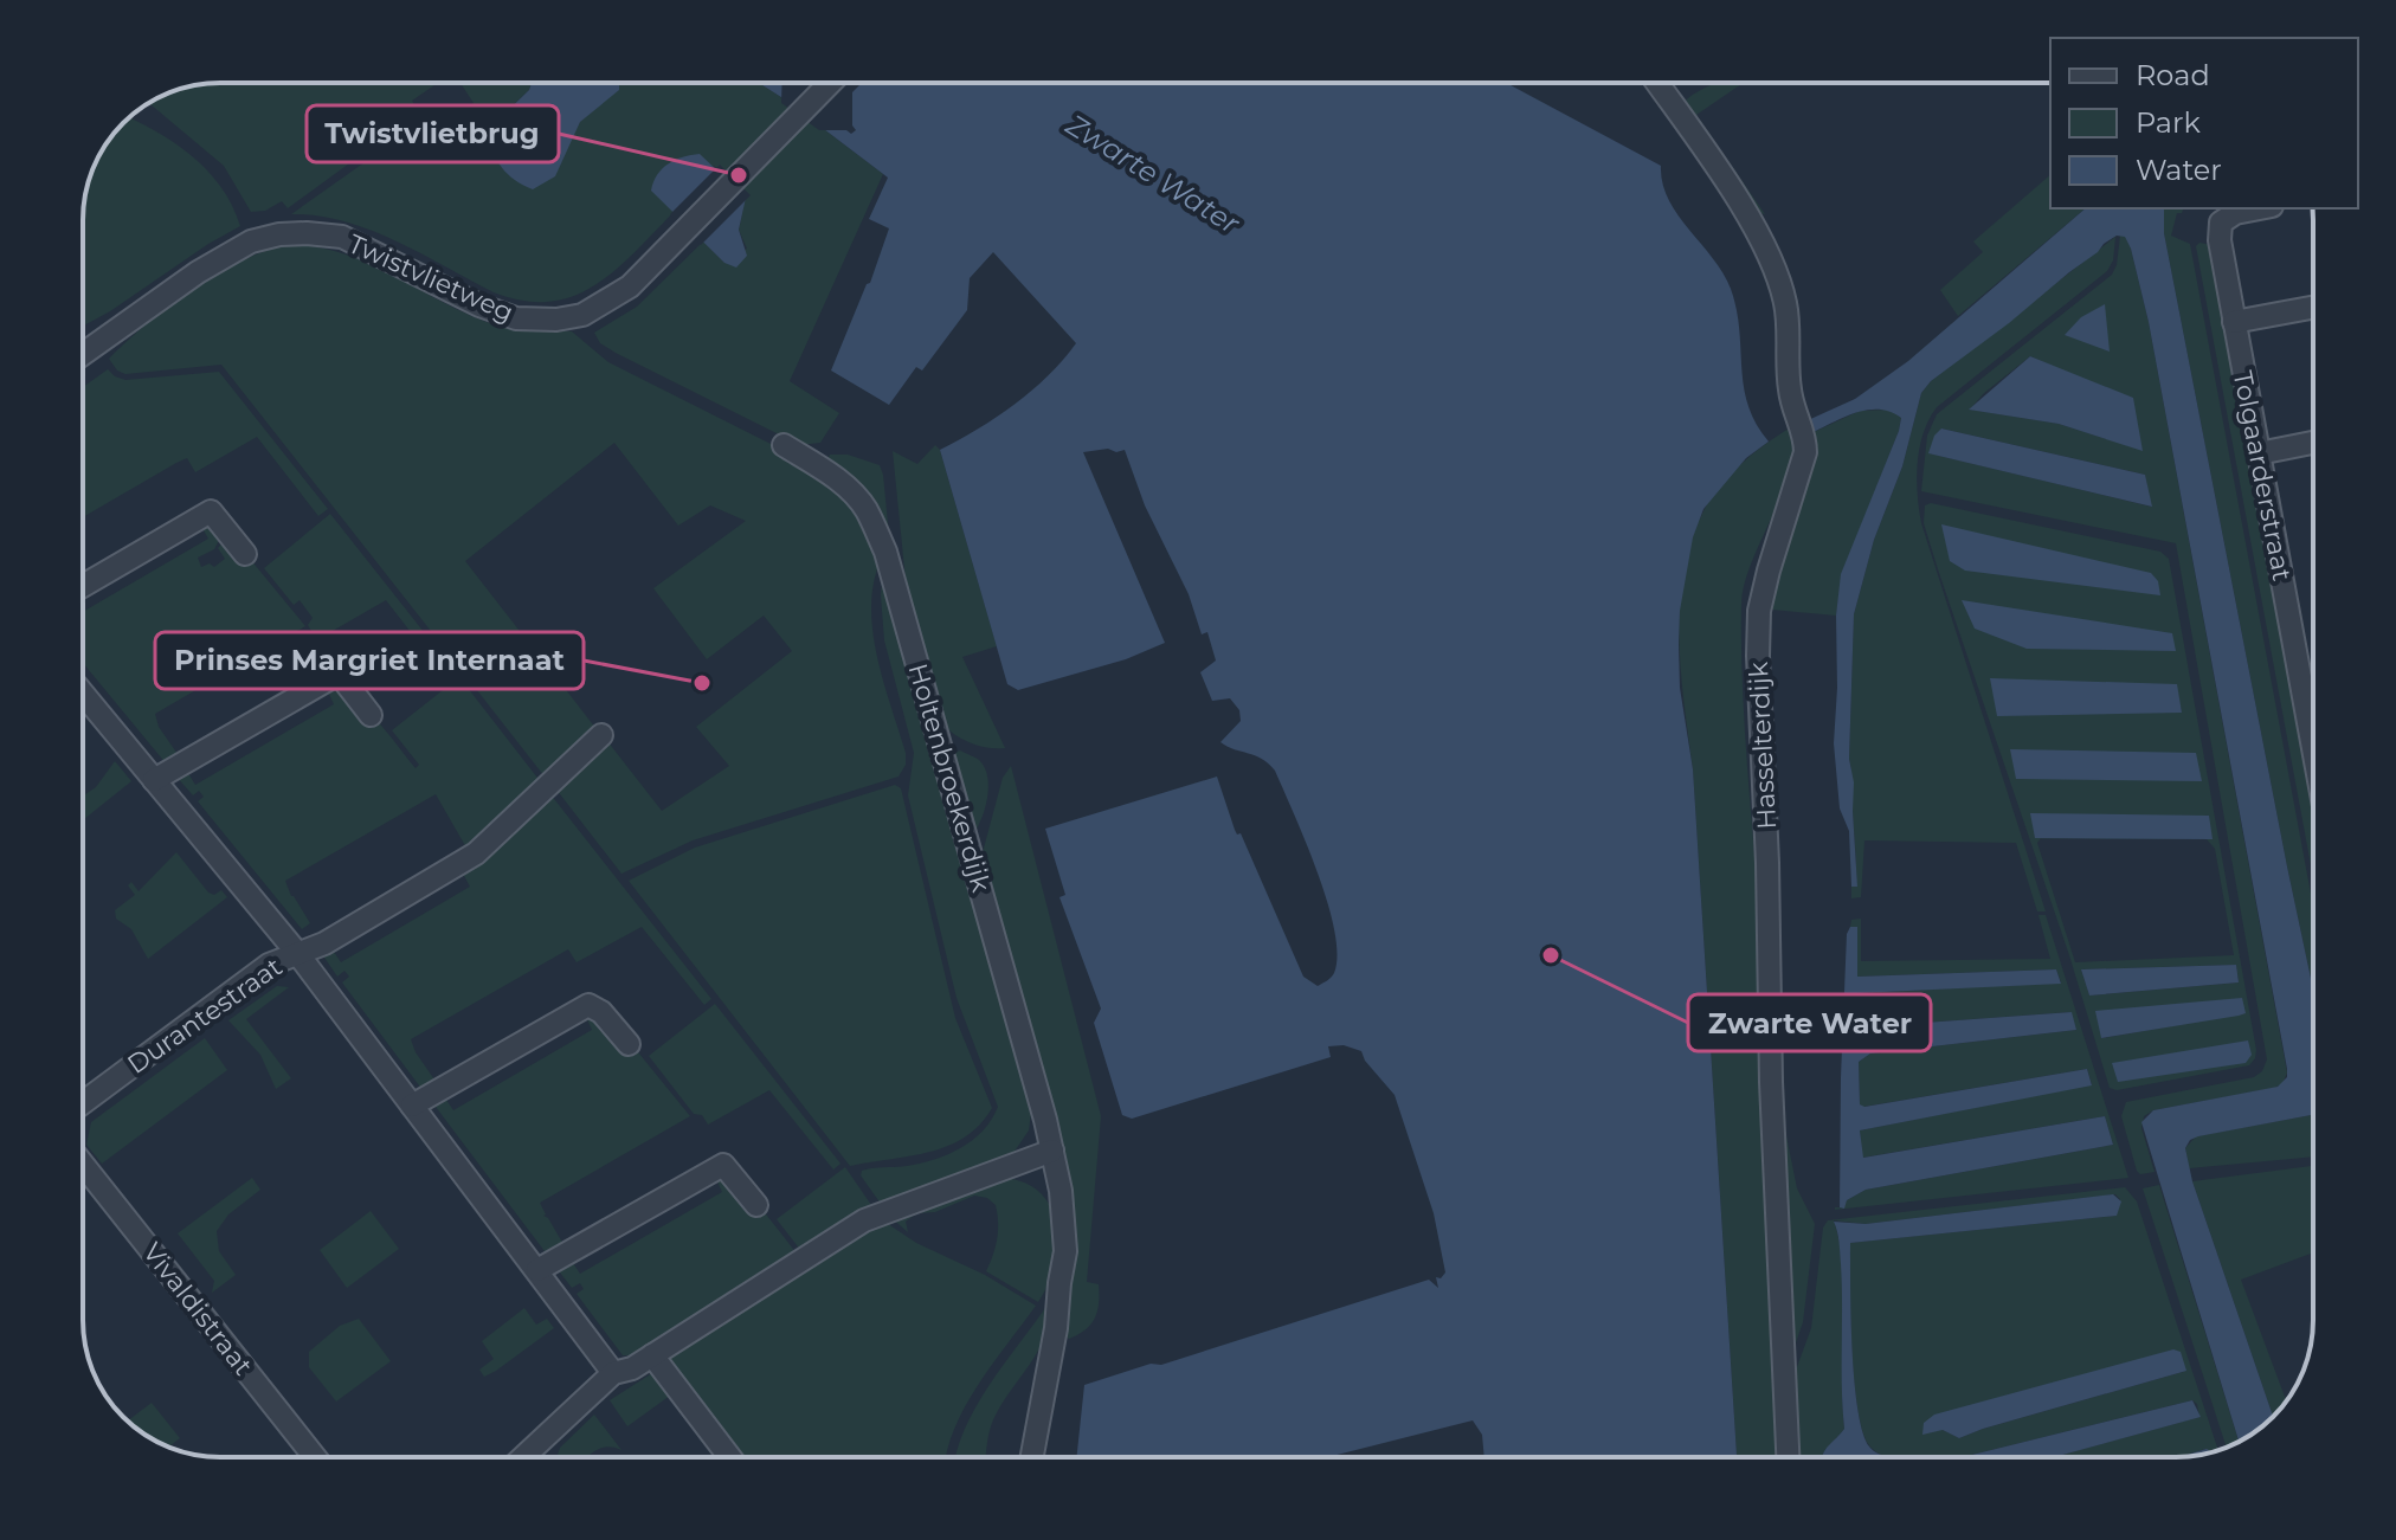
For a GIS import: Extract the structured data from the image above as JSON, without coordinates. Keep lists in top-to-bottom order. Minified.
{"streets":{"street":["Twistvlietweg","Tolgaarderstraat","Hasselterdijk","Holtenbroekerdijk","Durantestraat","Vivaldistraat"]},"water":["Zwarte Water"],"places":["Twistvlietbrug","Prinses Margriet Internaat","Zwarte Water"],"legend":["Road","Park","Water"]}
